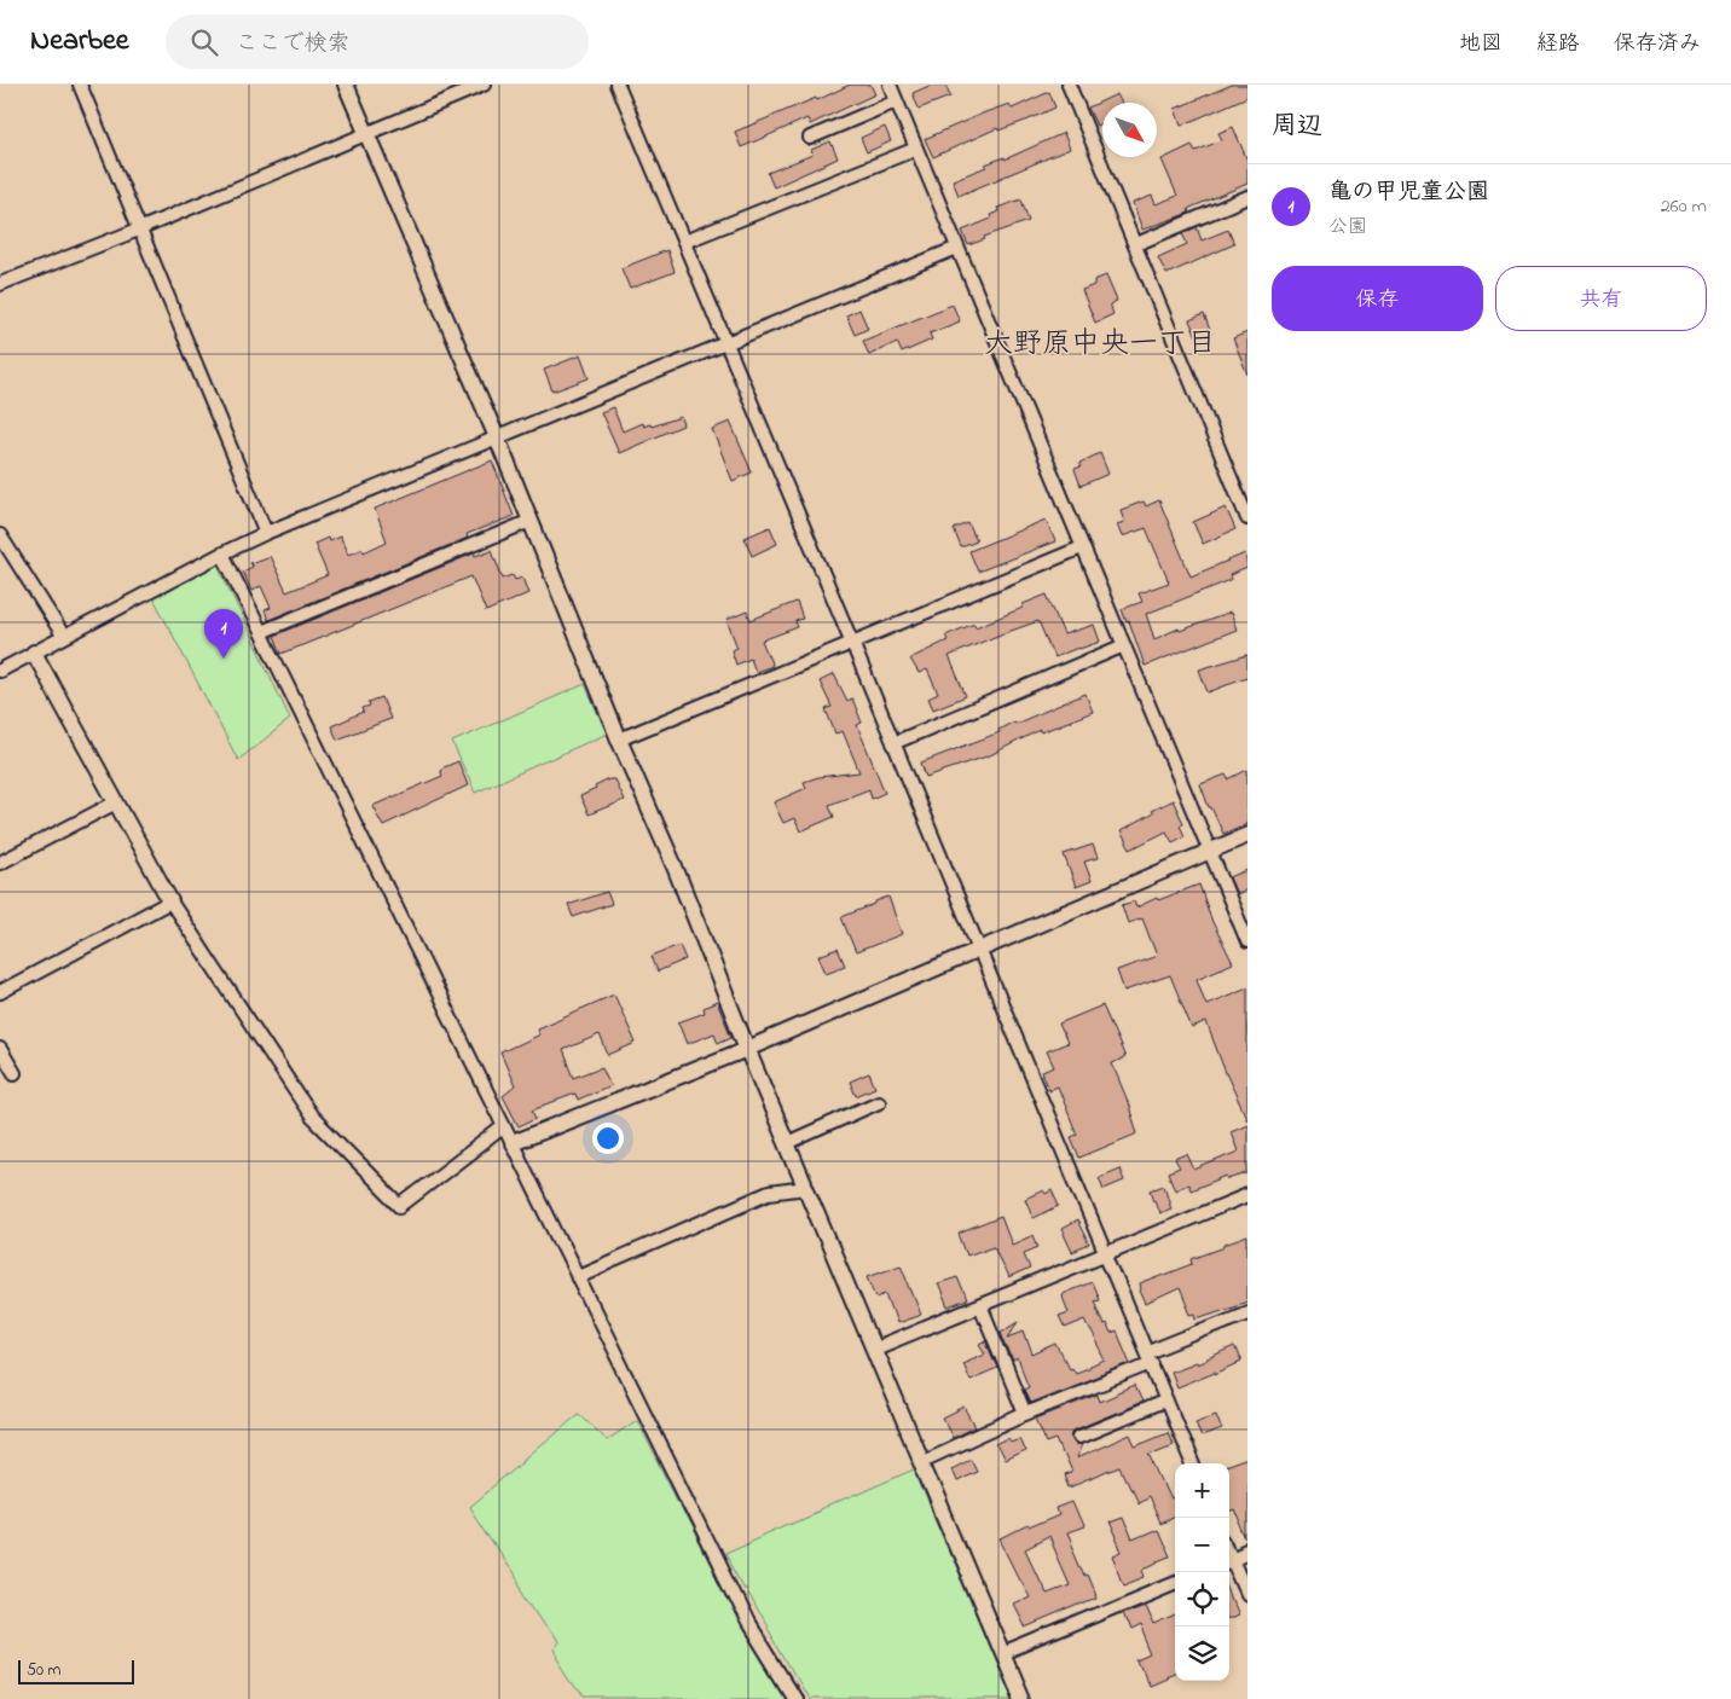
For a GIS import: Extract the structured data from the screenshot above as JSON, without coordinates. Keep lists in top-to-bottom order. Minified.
{"districts":["大野原中央一丁目"],"scale_bar":"50 m","north":"bottom right","page":{"header":"Nearbee","search":"ここで検索","nav":["地図","経路","保存済み"],"heading":"周辺","list":[{"mark":"1","name":"亀の甲児童公園","note":"公園","value":"260 m"}],"buttons":["保存","共有"],"pins":"1","map_buttons":["+","−"],"scale":"50 m"}}
